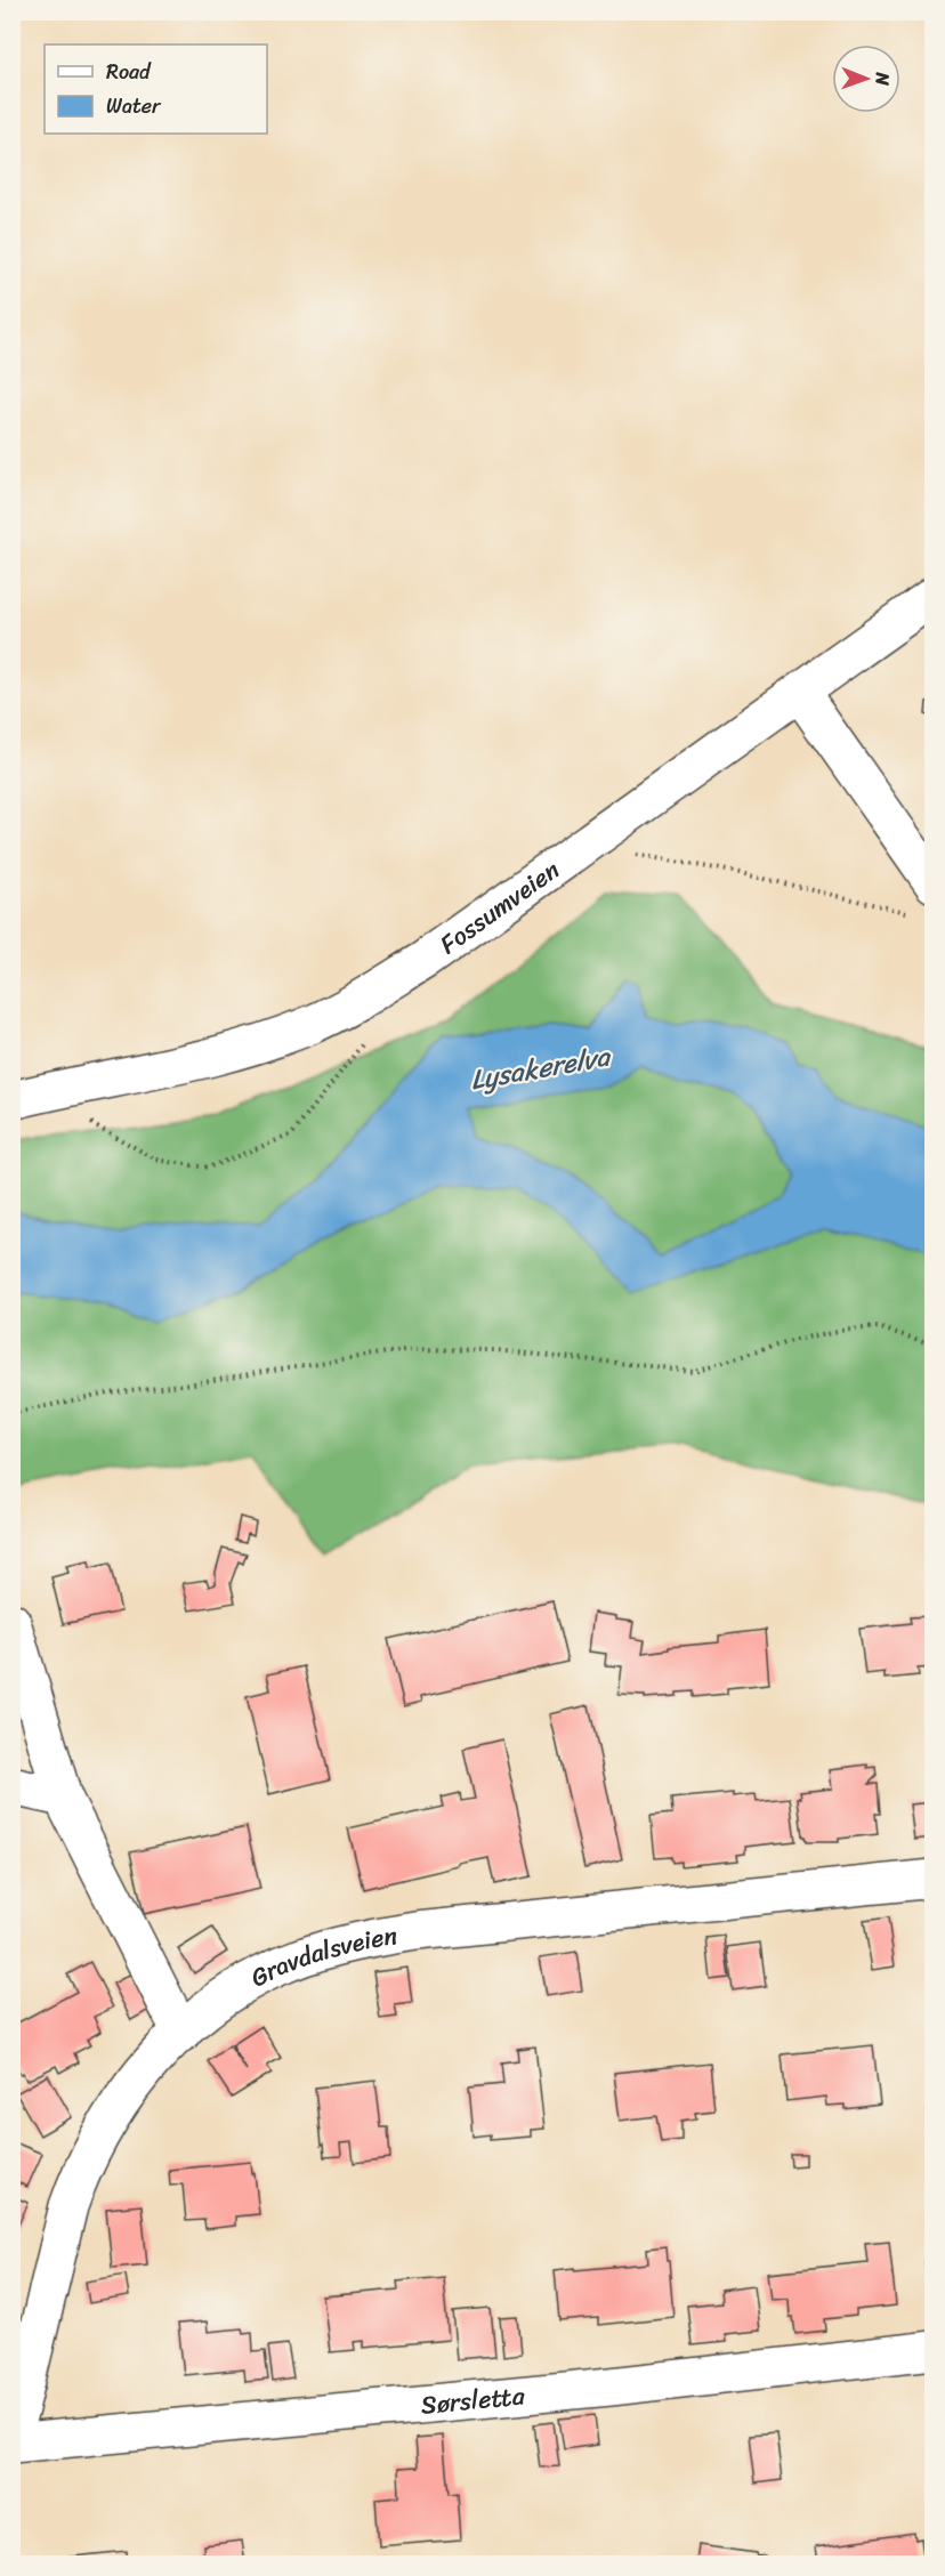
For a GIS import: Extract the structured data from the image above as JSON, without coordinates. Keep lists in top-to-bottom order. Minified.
{"streets":{"street":["Fossumveien","Gravdalsveien","Sørsletta"]},"crossings":[["Gravdalsveien","Sørsletta"]],"water":["Lysakerelva"],"legend":["Road","Water"],"north":"right"}
